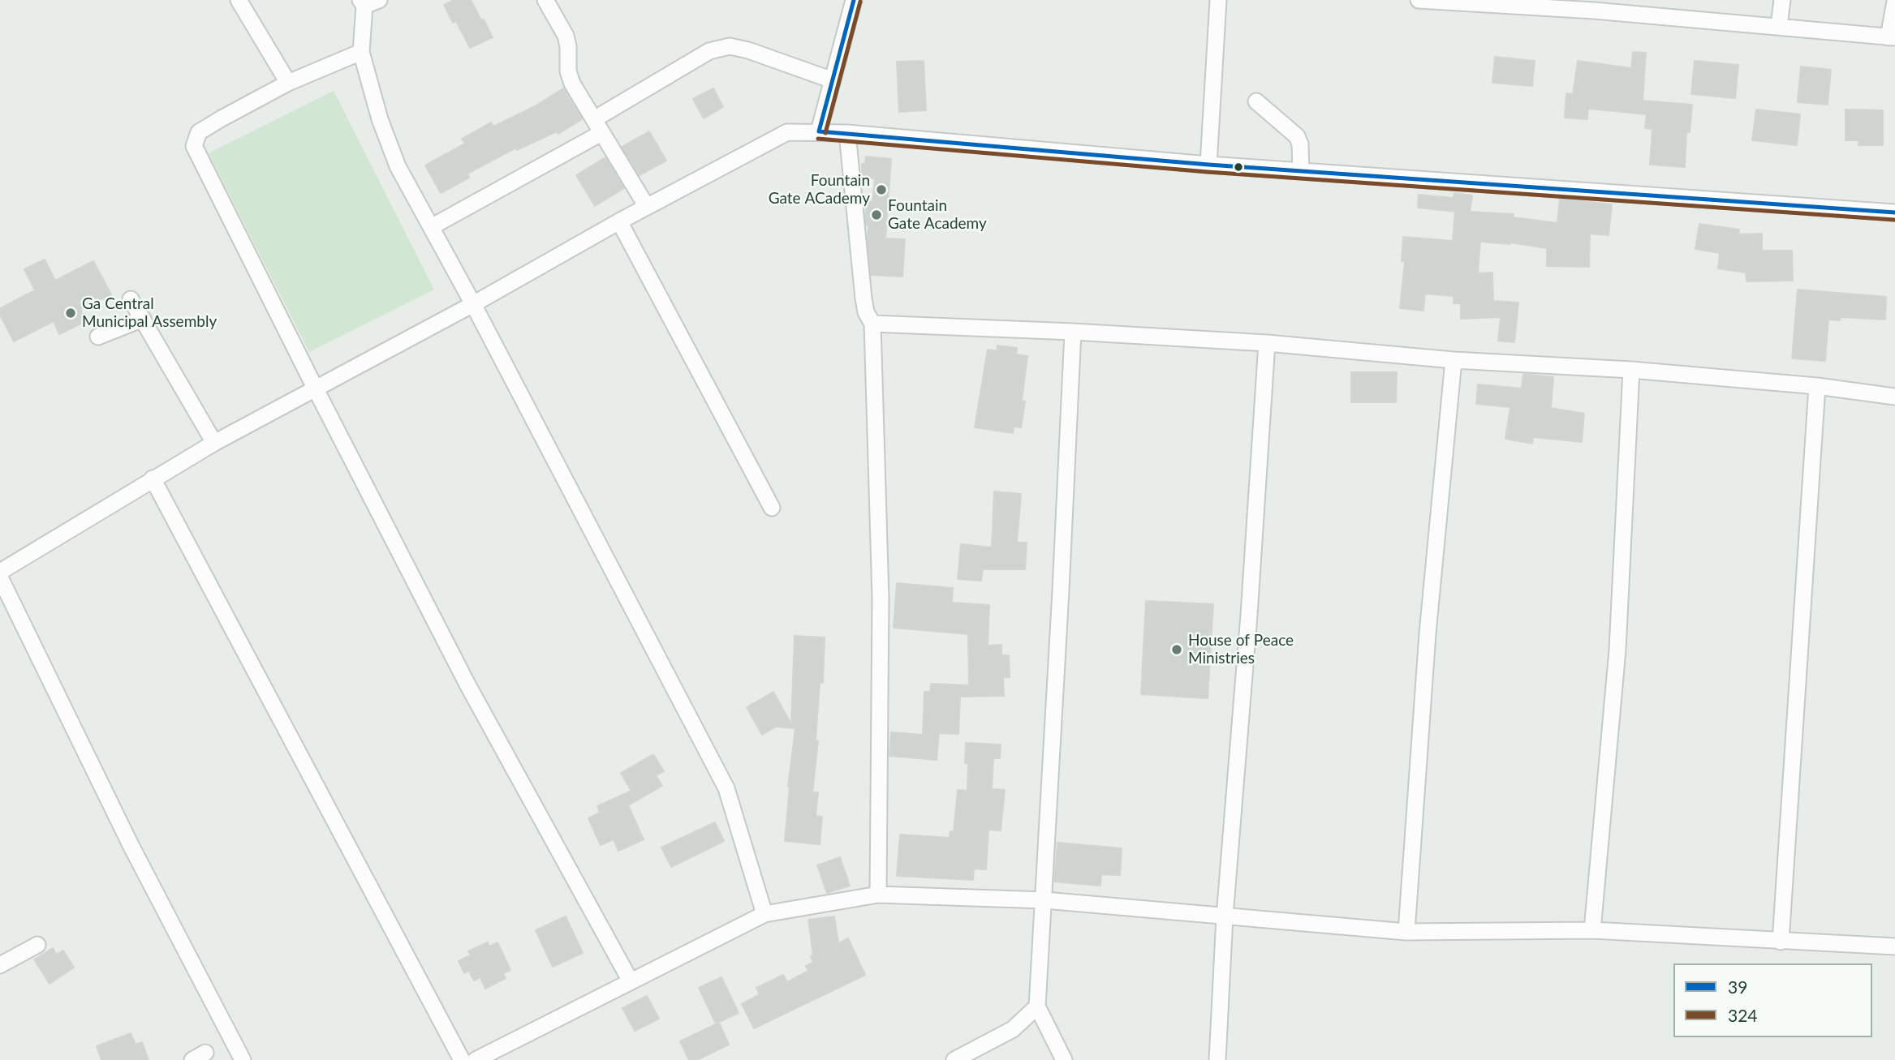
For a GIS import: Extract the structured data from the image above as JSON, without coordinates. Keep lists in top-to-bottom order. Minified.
{"places":["Fountain Gate ACademy","Fountain Gate Academy","Ga Central Municipal Assembly","House of Peace Ministries"],"lines":["transit line 39","transit line 324"],"legend":["39","324"]}
